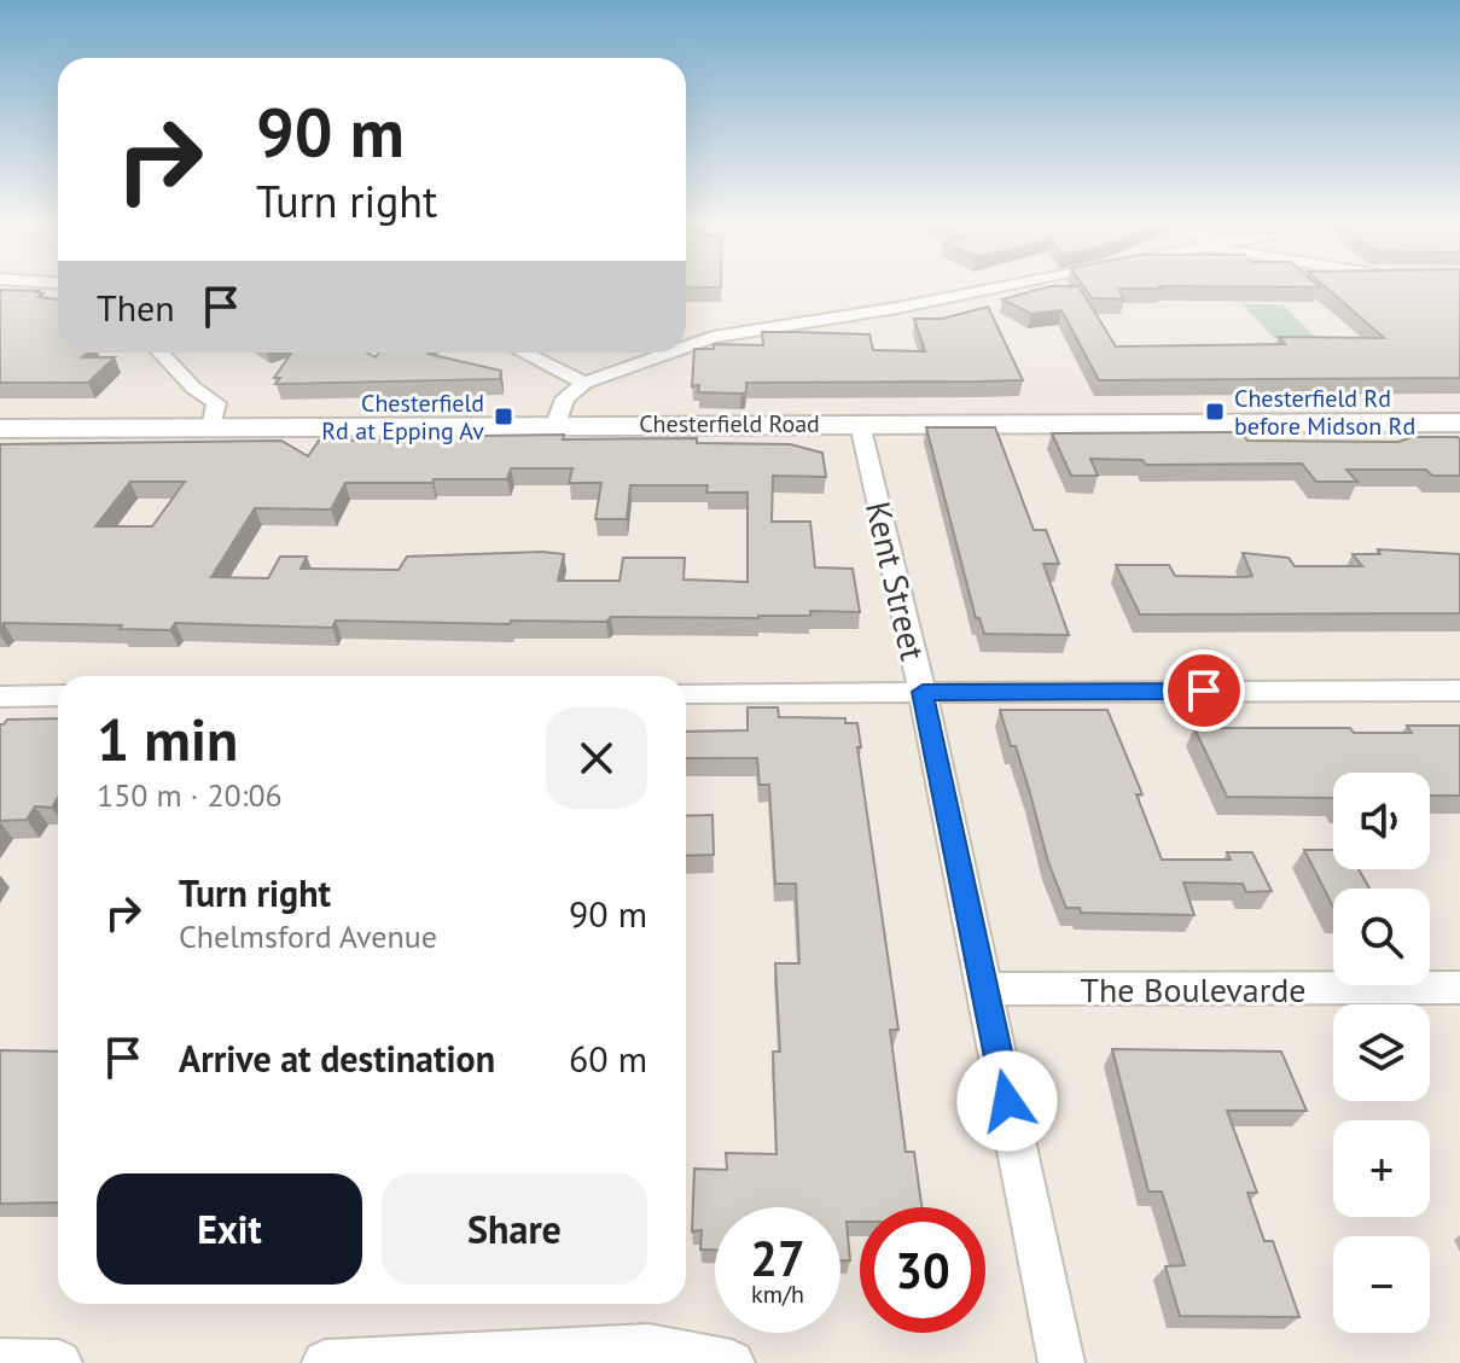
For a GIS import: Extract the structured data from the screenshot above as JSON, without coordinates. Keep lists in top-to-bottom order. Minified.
{"streets":{"street":["Chesterfield Road","Kent Street","The Boulevarde"]},"crossings":[["Chesterfield Road","Kent Street"],["Kent Street","The Boulevarde"]],"places":{"transit":["Chesterfield Rd before Midson Rd","Chesterfield Rd at Epping Av"]},"page":{"turn":["90 m","Turn right"],"then":"Then","heading":["1 min","150 m · 20:06"],"map_buttons":["+","−"],"list":[{"name":"Turn right","note":"Chelmsford Avenue","value":"90 m"},{"name":"Arrive at destination","value":"60 m"}],"buttons":["Exit","Share"],"speed":"27 km/h","limit":"30"}}
